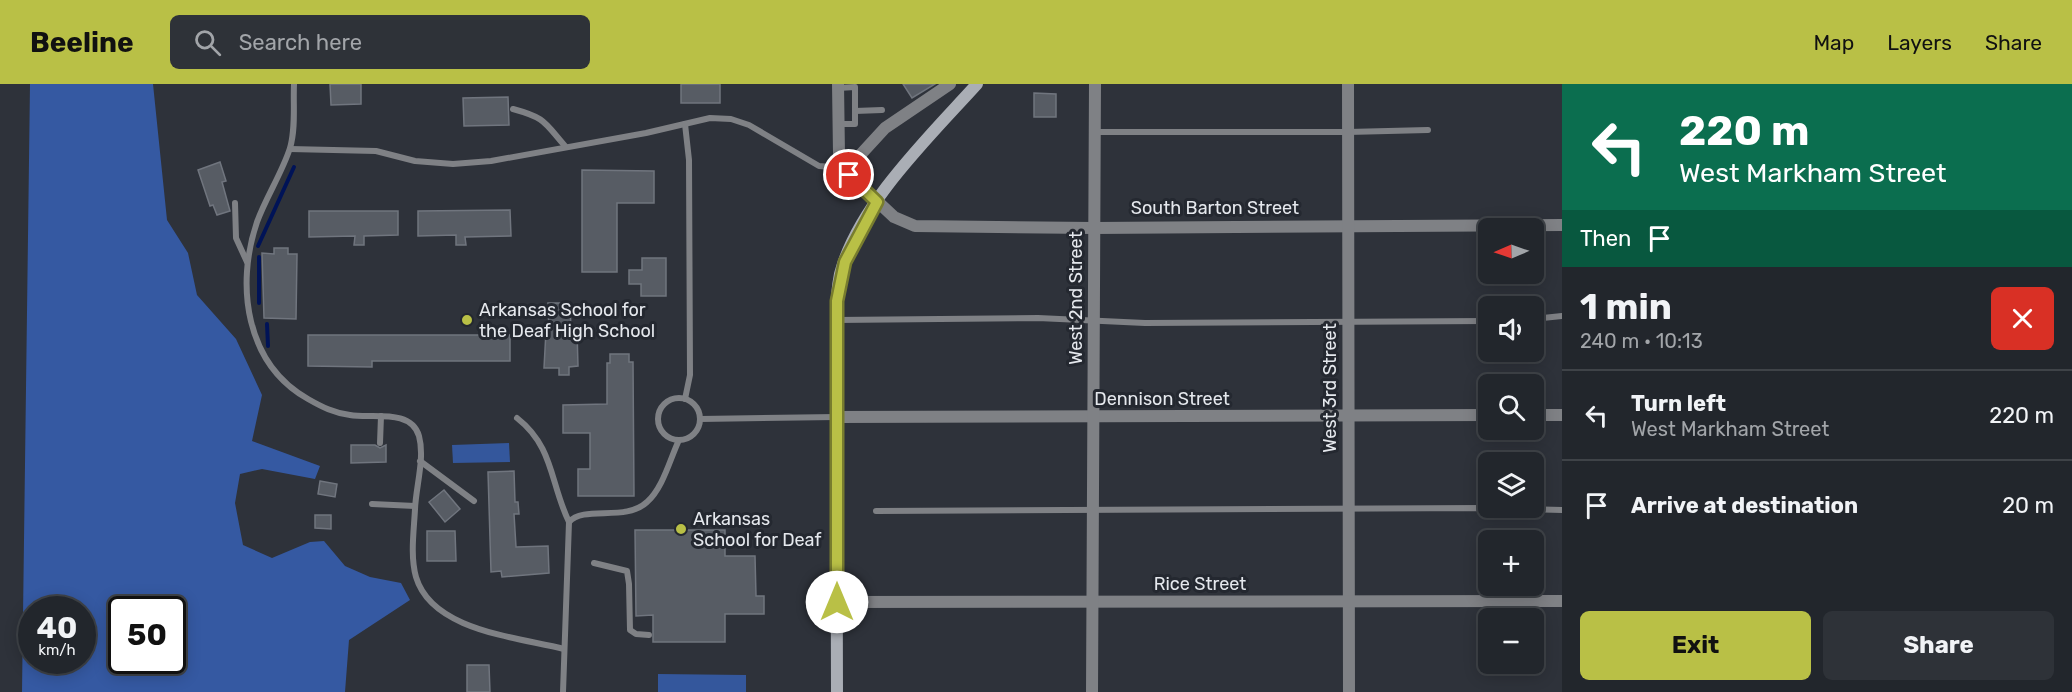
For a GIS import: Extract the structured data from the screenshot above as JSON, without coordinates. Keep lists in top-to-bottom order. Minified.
{"streets":{"street":["South Barton Street","West 2nd Street","West 3rd Street","Dennison Street","Rice Street"]},"crossings":[["South Barton Street","West 2nd Street"],["South Barton Street","West 3rd Street"],["West 2nd Street","Dennison Street"],["West 2nd Street","Rice Street"],["West 3rd Street","Dennison Street"],["West 3rd Street","Rice Street"]],"places":["Arkansas School for the Deaf High School","Arkansas School for Deaf"],"north":"left","page":{"header":"Beeline","search":"Search here","nav":["Map","Layers","Share"],"turn":["220 m","West Markham Street"],"then":"Then","map_buttons":["+","−"],"heading":["1 min","240 m · 10:13"],"list":[{"name":"Turn left","note":"West Markham Street","value":"220 m"},{"name":"Arrive at destination","value":"20 m"}],"speed":"40 km/h","limit":"50","buttons":["Exit","Share"]}}
